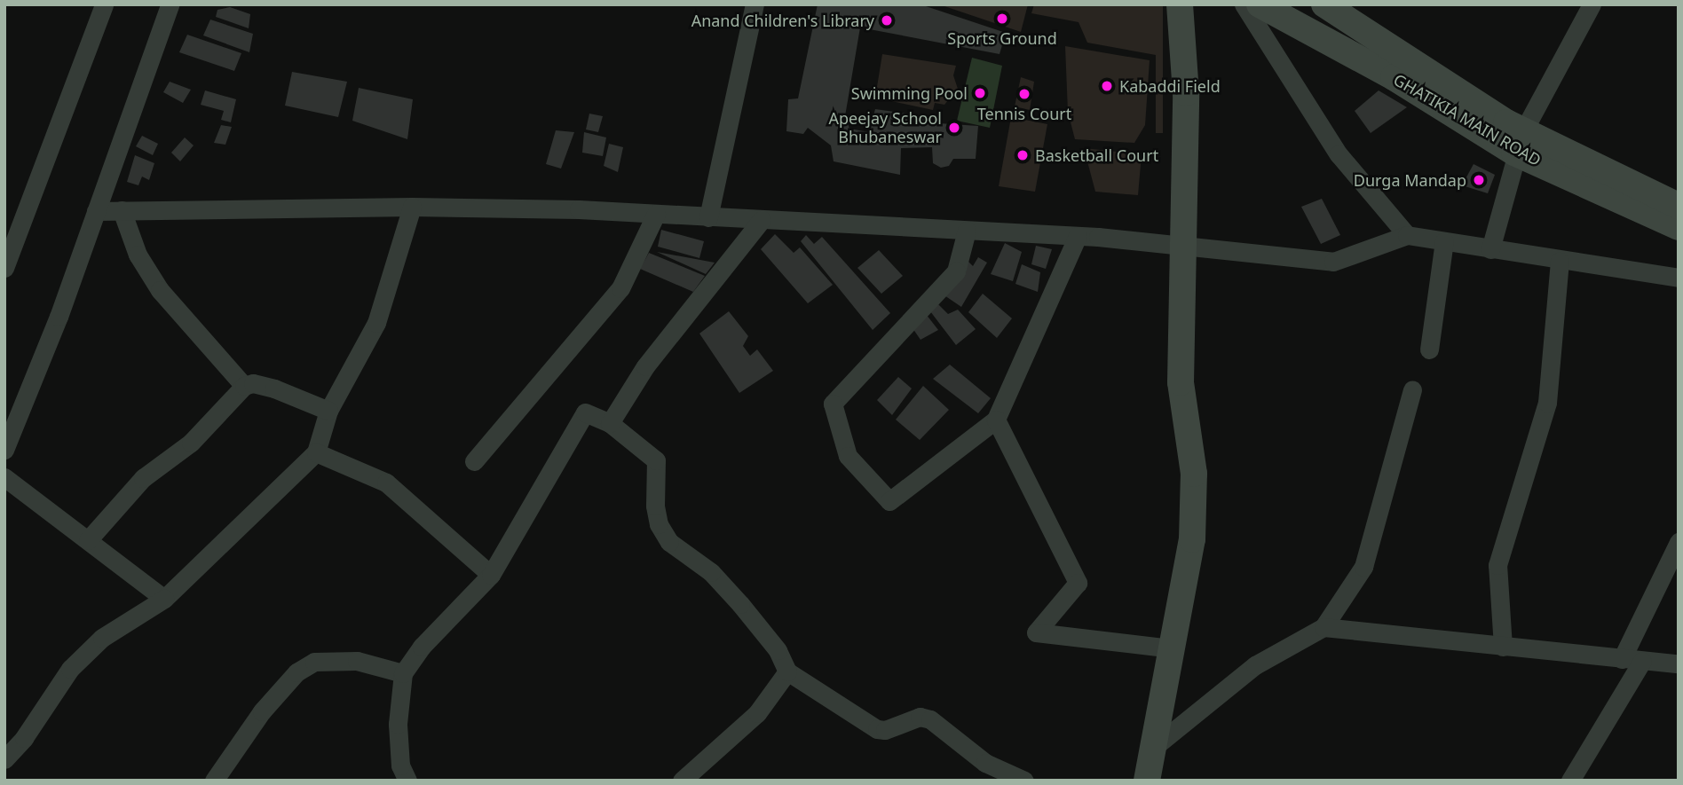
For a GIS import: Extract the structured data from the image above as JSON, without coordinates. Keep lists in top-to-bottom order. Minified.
{"streets":{"street":["GHATIKIA MAIN ROAD"]},"places":["Sports Ground","Anand Children's Library","Kabaddi Field","Swimming Pool","Tennis Court","Apeejay School Bhubaneswar","Basketball Court","Durga Mandap"]}
